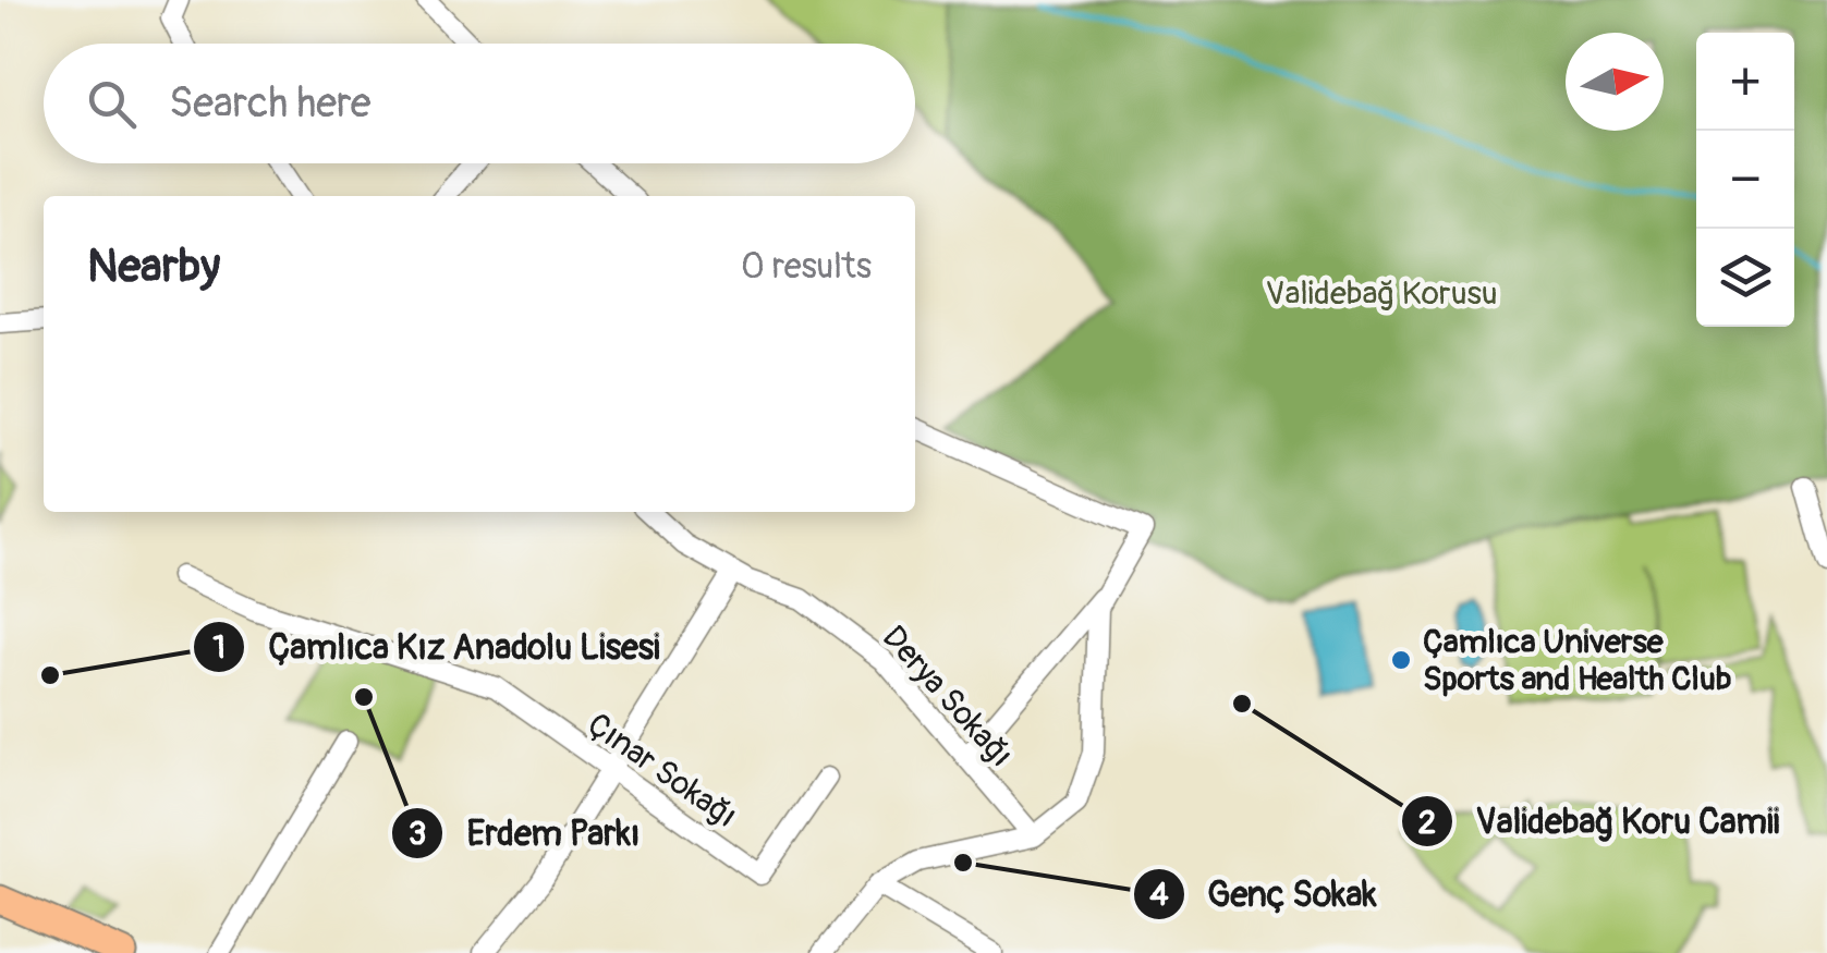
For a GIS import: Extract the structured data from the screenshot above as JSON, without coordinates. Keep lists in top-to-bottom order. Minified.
{"streets":{"street":["Derya Sokağı","Çınar Sokağı"]},"parks":["Validebağ Korusu"],"places":["Çamlıca Universe Sports and Health Club","Çamlıca Kız Anadolu Lisesi","Erdem Parkı","Validebağ Koru Camii","Genç Sokak"],"north":"right","page":{"map_buttons":["+","−"],"search":"Search here","heading":["Nearby","0 results"]}}
